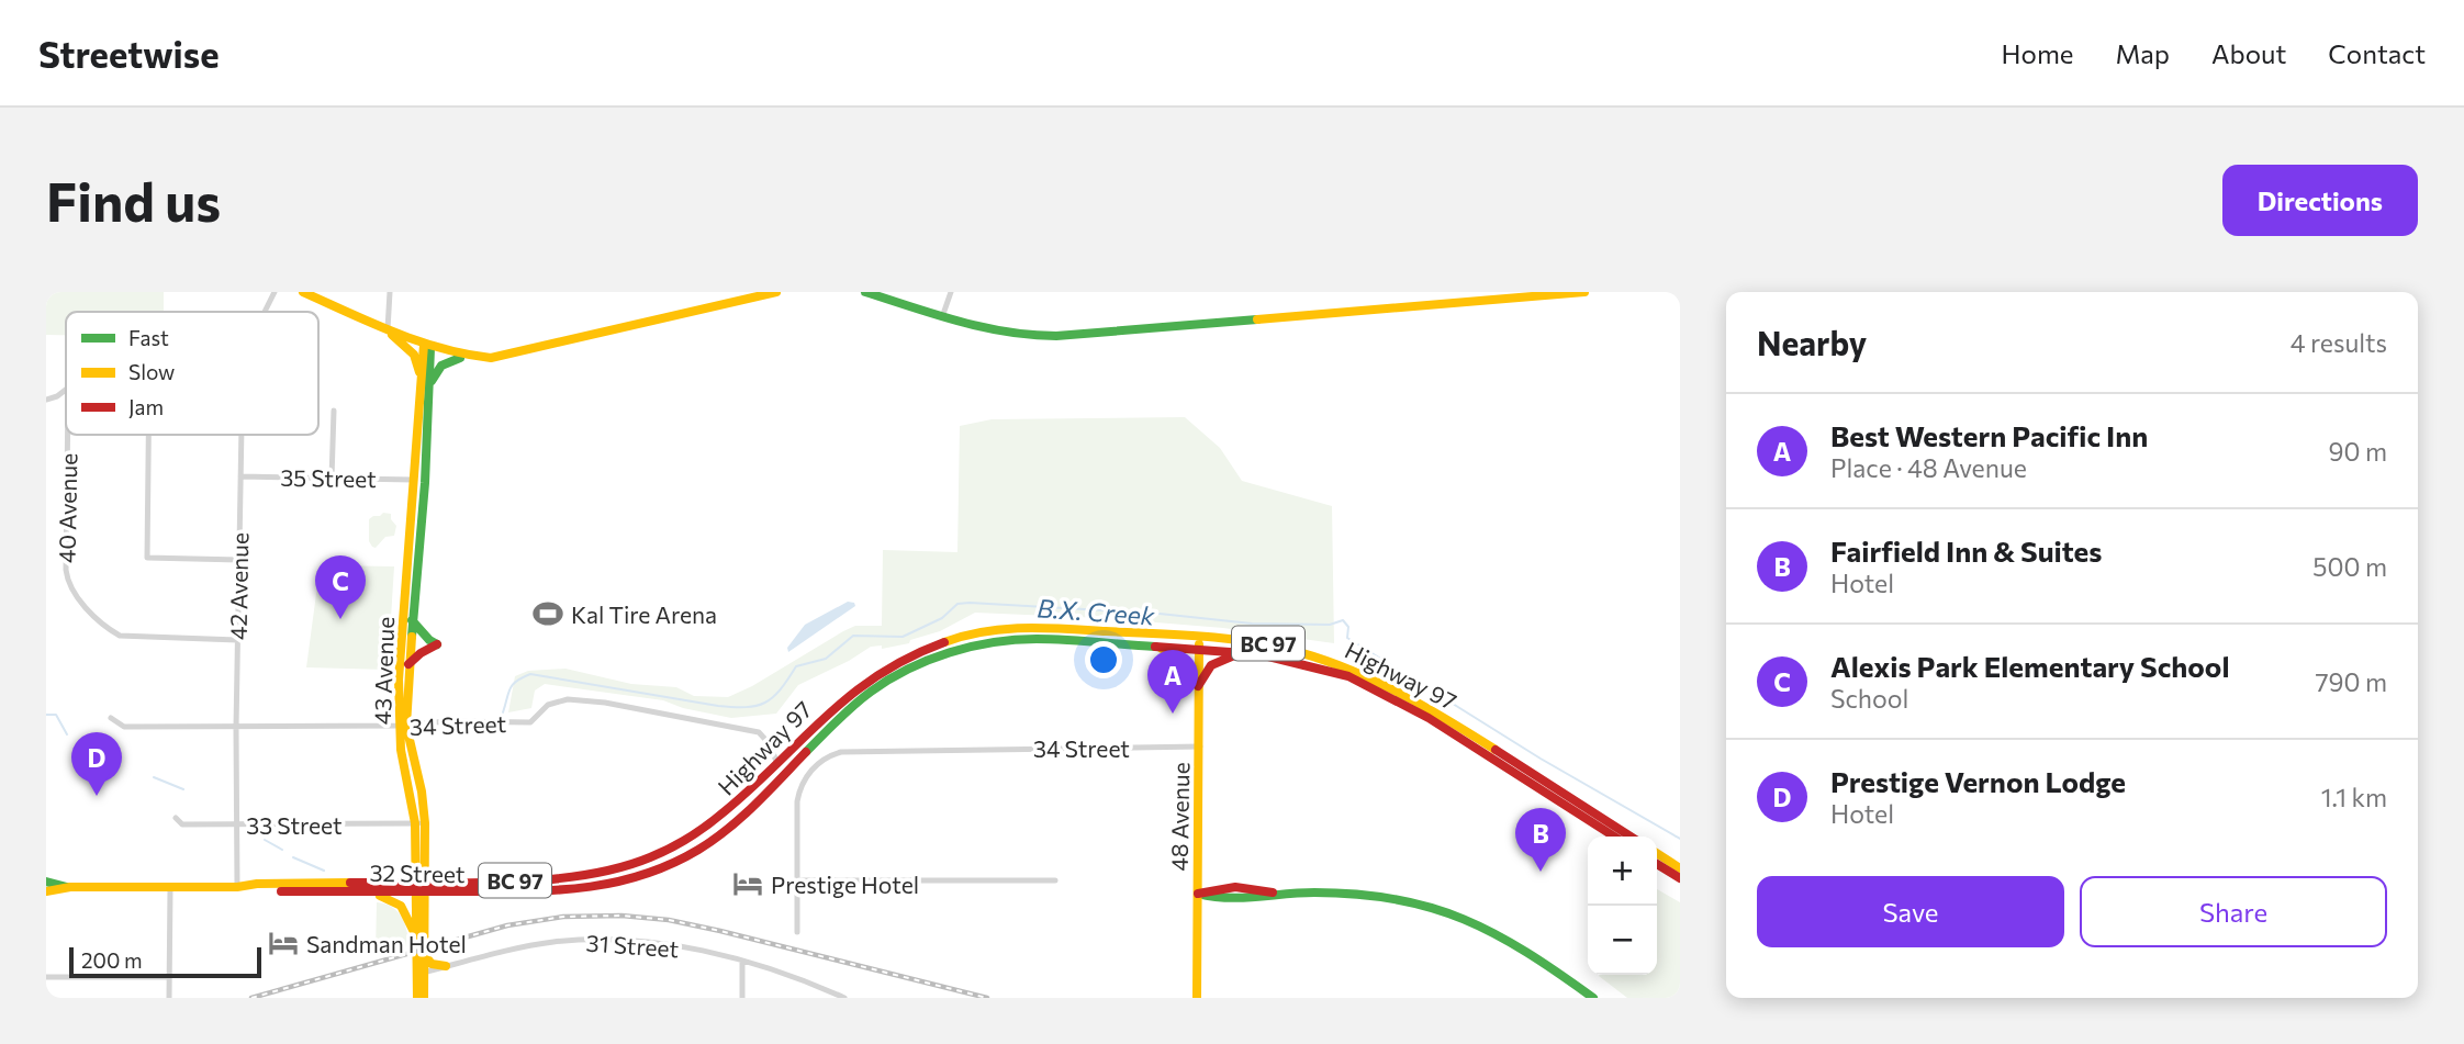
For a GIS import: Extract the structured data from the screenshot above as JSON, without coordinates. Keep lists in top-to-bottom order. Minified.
{"streets":{"main road":["BC 97","43 Avenue","Highway 97","48 Avenue","32 Street"],"street":["35 Street","40 Avenue","42 Avenue","34 Street","33 Street","31 Street"]},"crossings":[["35 Street","42 Avenue"],["35 Street","43 Avenue"],["40 Avenue","42 Avenue"],["42 Avenue","34 Street"],["42 Avenue","33 Street"],["42 Avenue","32 Street"],["BC 97","Highway 97"],["43 Avenue","34 Street"],["43 Avenue","33 Street"],["43 Avenue","32 Street"],["43 Avenue","31 Street"],["Highway 97","34 Street"],["Highway 97","48 Avenue"],["Highway 97","32 Street"],["34 Street","48 Avenue"]],"water":["B.X. Creek"],"places":{"sports":["Kal Tire Arena"],"hotel":["Prestige Hotel","Sandman Hotel"]},"legend":["Fast","Slow","Jam"],"scale_bar":"200 m","page":{"header":"Streetwise","nav":["Home","Map","About","Contact"],"buttons":["Directions",["Save","Share"]],"title":"Find us","heading":["Nearby","4 results"],"list":[{"mark":"A","name":"Best Western Pacific Inn","note":"Place · 48 Avenue","value":"90 m"},{"mark":"B","name":"Fairfield Inn & Suites","note":"Hotel","value":"500 m"},{"mark":"C","name":"Alexis Park Elementary School","note":"School","value":"790 m"},{"mark":"D","name":"Prestige Vernon Lodge","note":"Hotel","value":"1.1 km"}],"pins":["C","A","D","B"],"map_buttons":["+","−"],"scale":"200 m"}}
